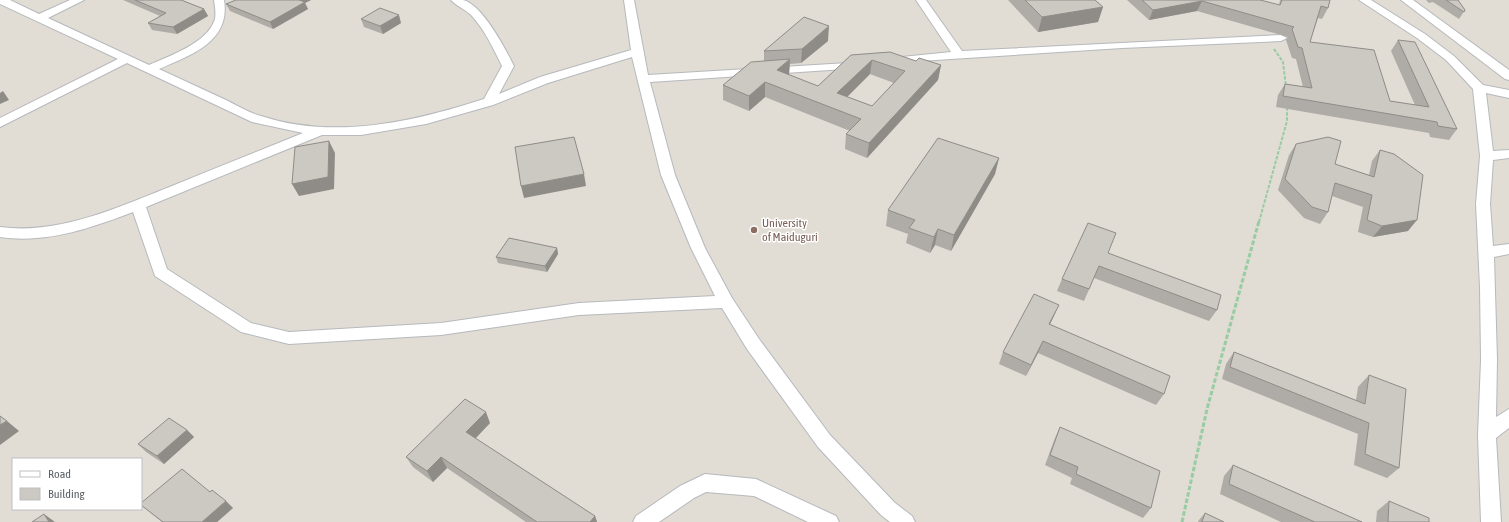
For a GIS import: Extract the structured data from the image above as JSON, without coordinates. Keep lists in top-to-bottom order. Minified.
{"places":["University of Maiduguri"],"legend":["Road","Building"]}
